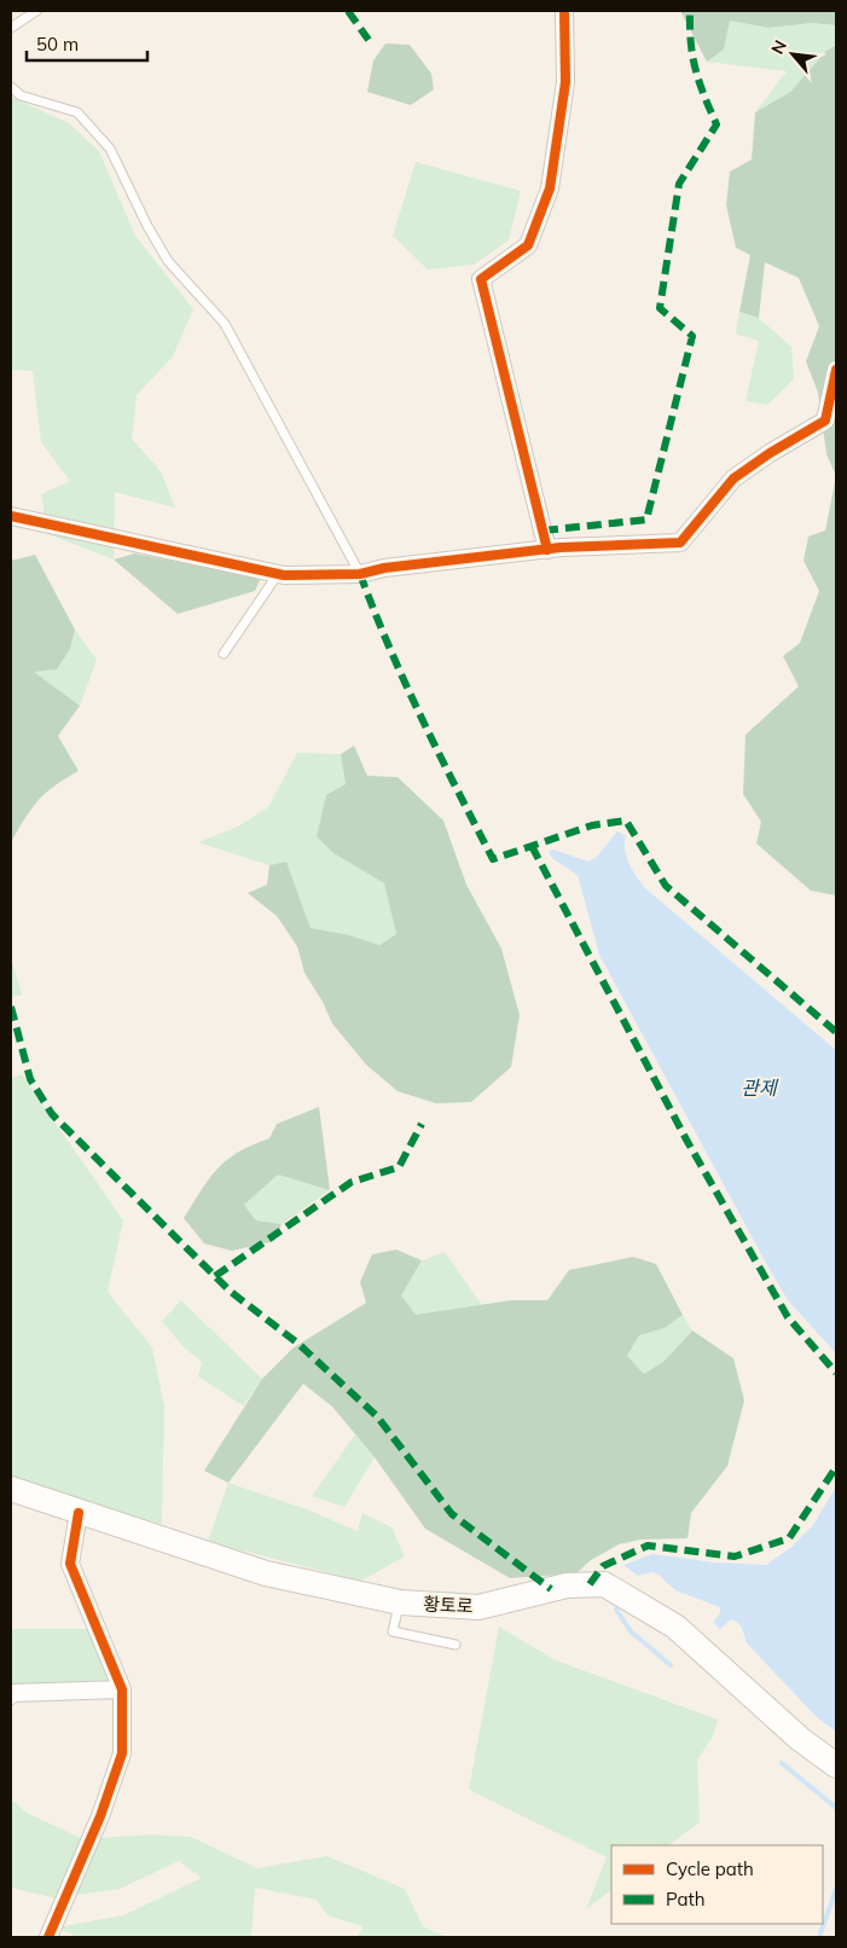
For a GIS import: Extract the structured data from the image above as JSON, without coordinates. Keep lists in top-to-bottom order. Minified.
{"streets":{"main road":["황토로"]},"water":["관제"],"legend":["Cycle path","Path"],"scale_bar":"50 m","north":"top left"}
